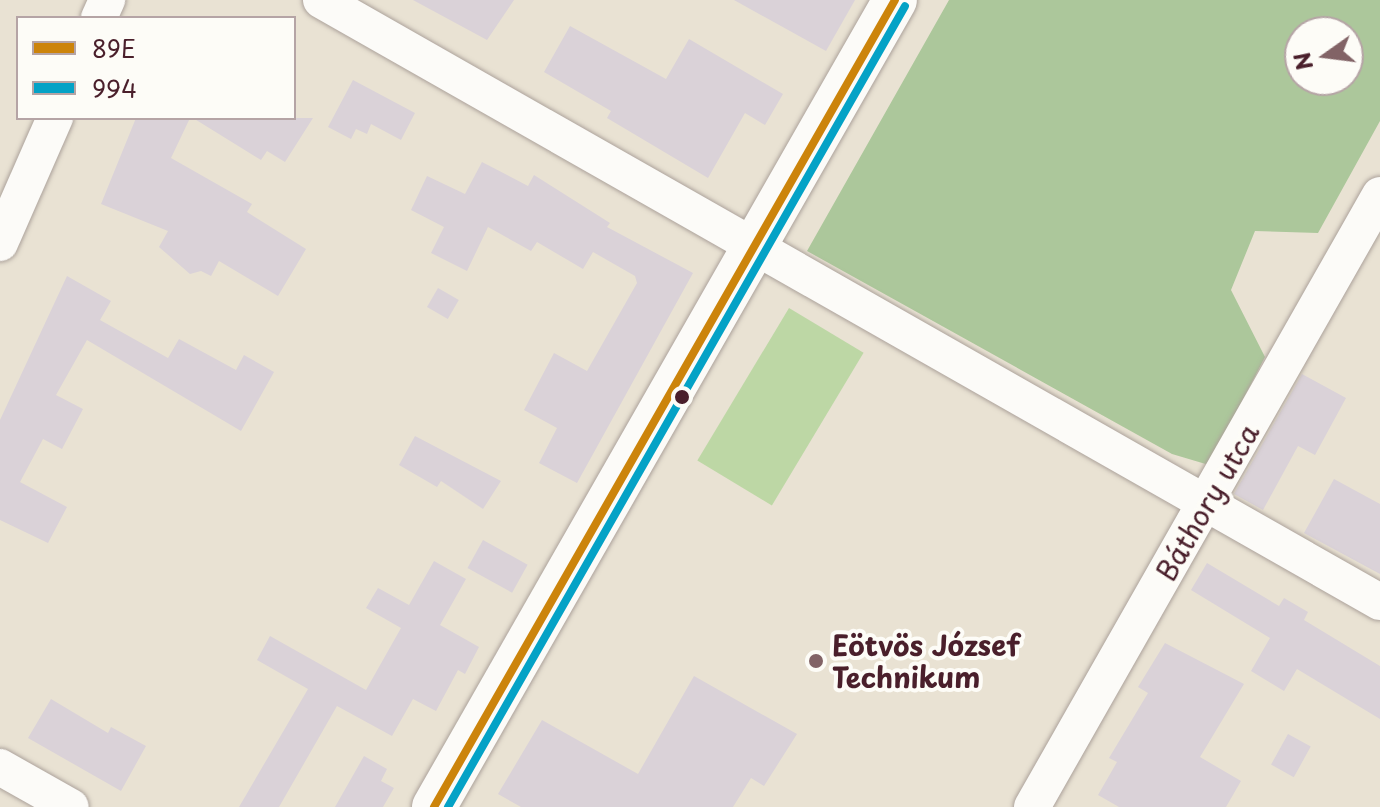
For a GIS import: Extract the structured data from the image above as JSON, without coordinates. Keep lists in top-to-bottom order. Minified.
{"streets":{"street":["Báthory utca"]},"places":["Eötvös József Technikum"],"lines":["transit line 89E","transit line 994"],"legend":["89E","994"],"north":"left"}
